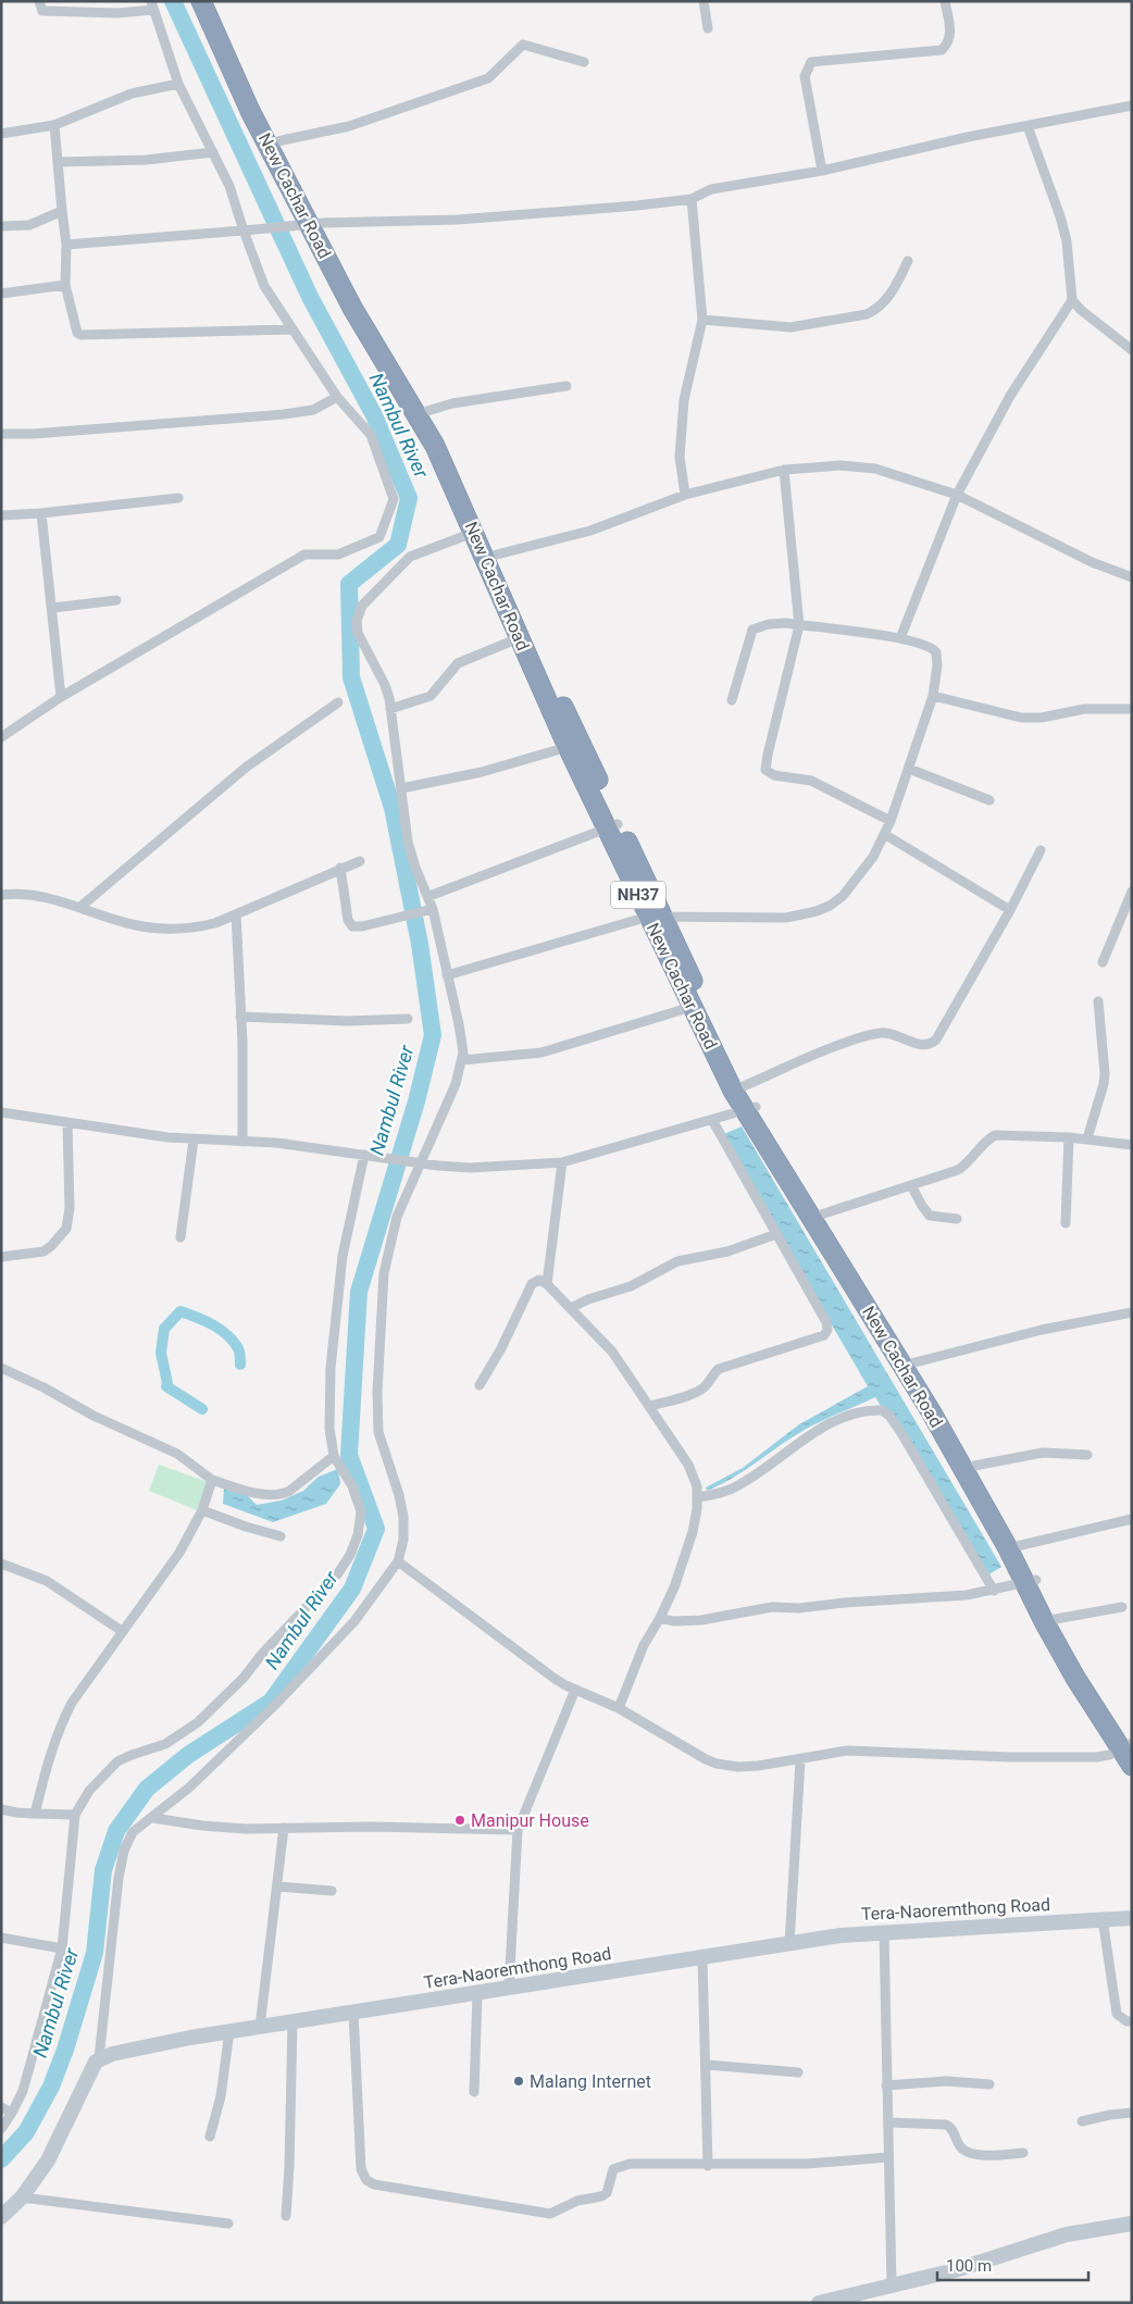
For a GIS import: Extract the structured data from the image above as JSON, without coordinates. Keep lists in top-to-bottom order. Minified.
{"streets":{"highway":["New Cachar Road","NH37"],"street":["Tera-Naoremthong Road"]},"water":["Nambul River"],"places":["Manipur House","Malang Internet"],"scale_bar":"100 m"}
